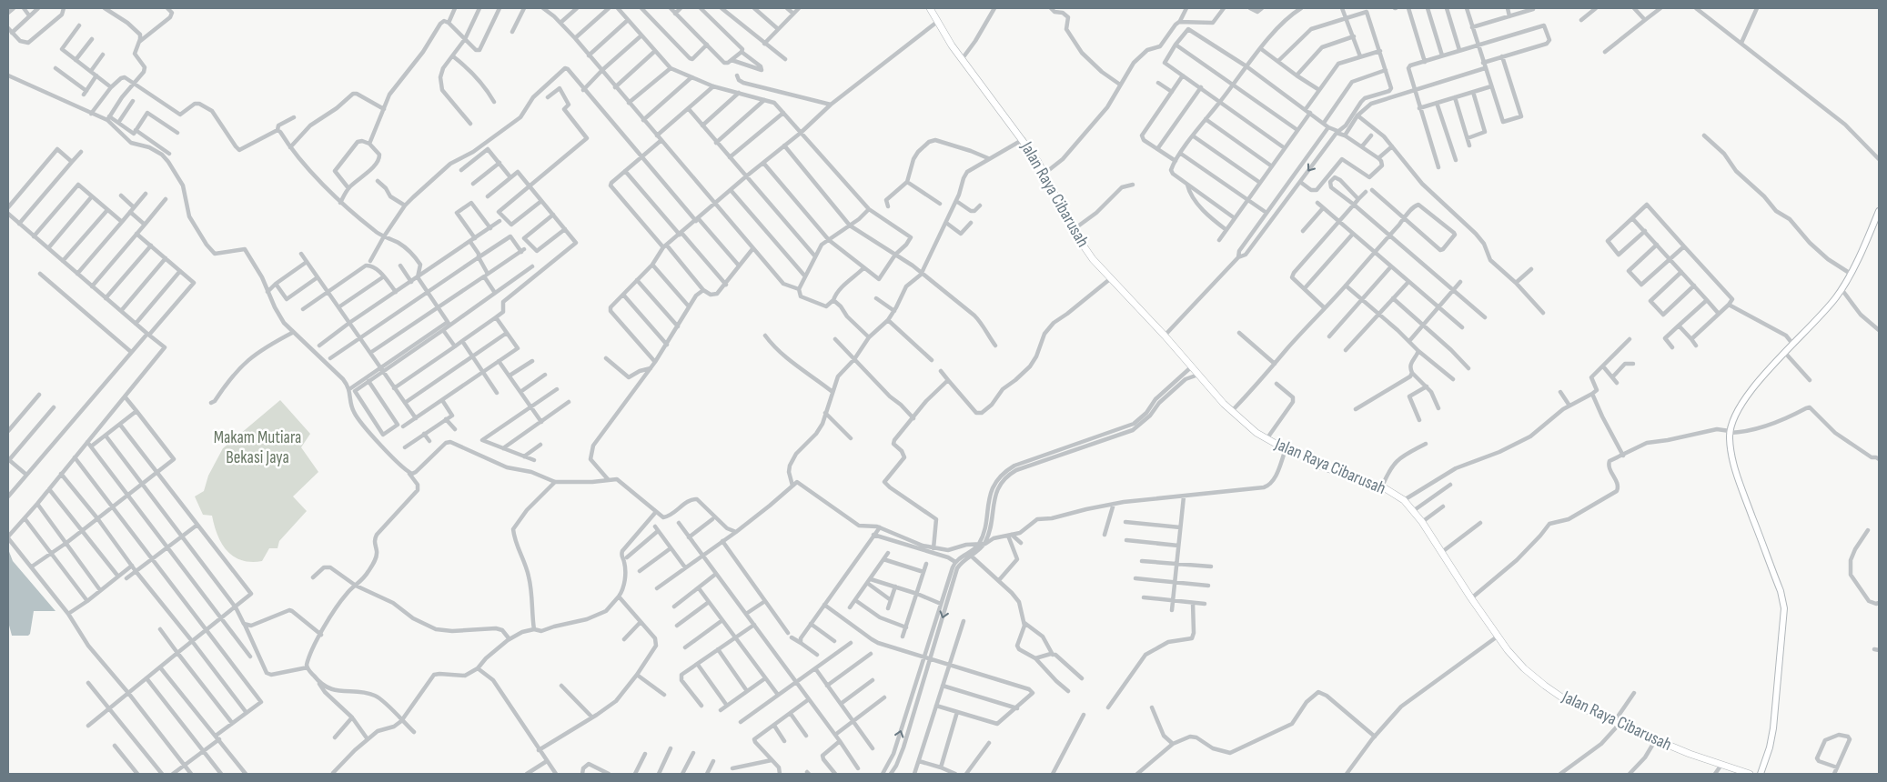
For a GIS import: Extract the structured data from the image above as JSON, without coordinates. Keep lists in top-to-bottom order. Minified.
{"streets":{"main road":["Jalan Raya Cibarusah"]},"parks":["Makam Mutiara Bekasi Jaya"]}
